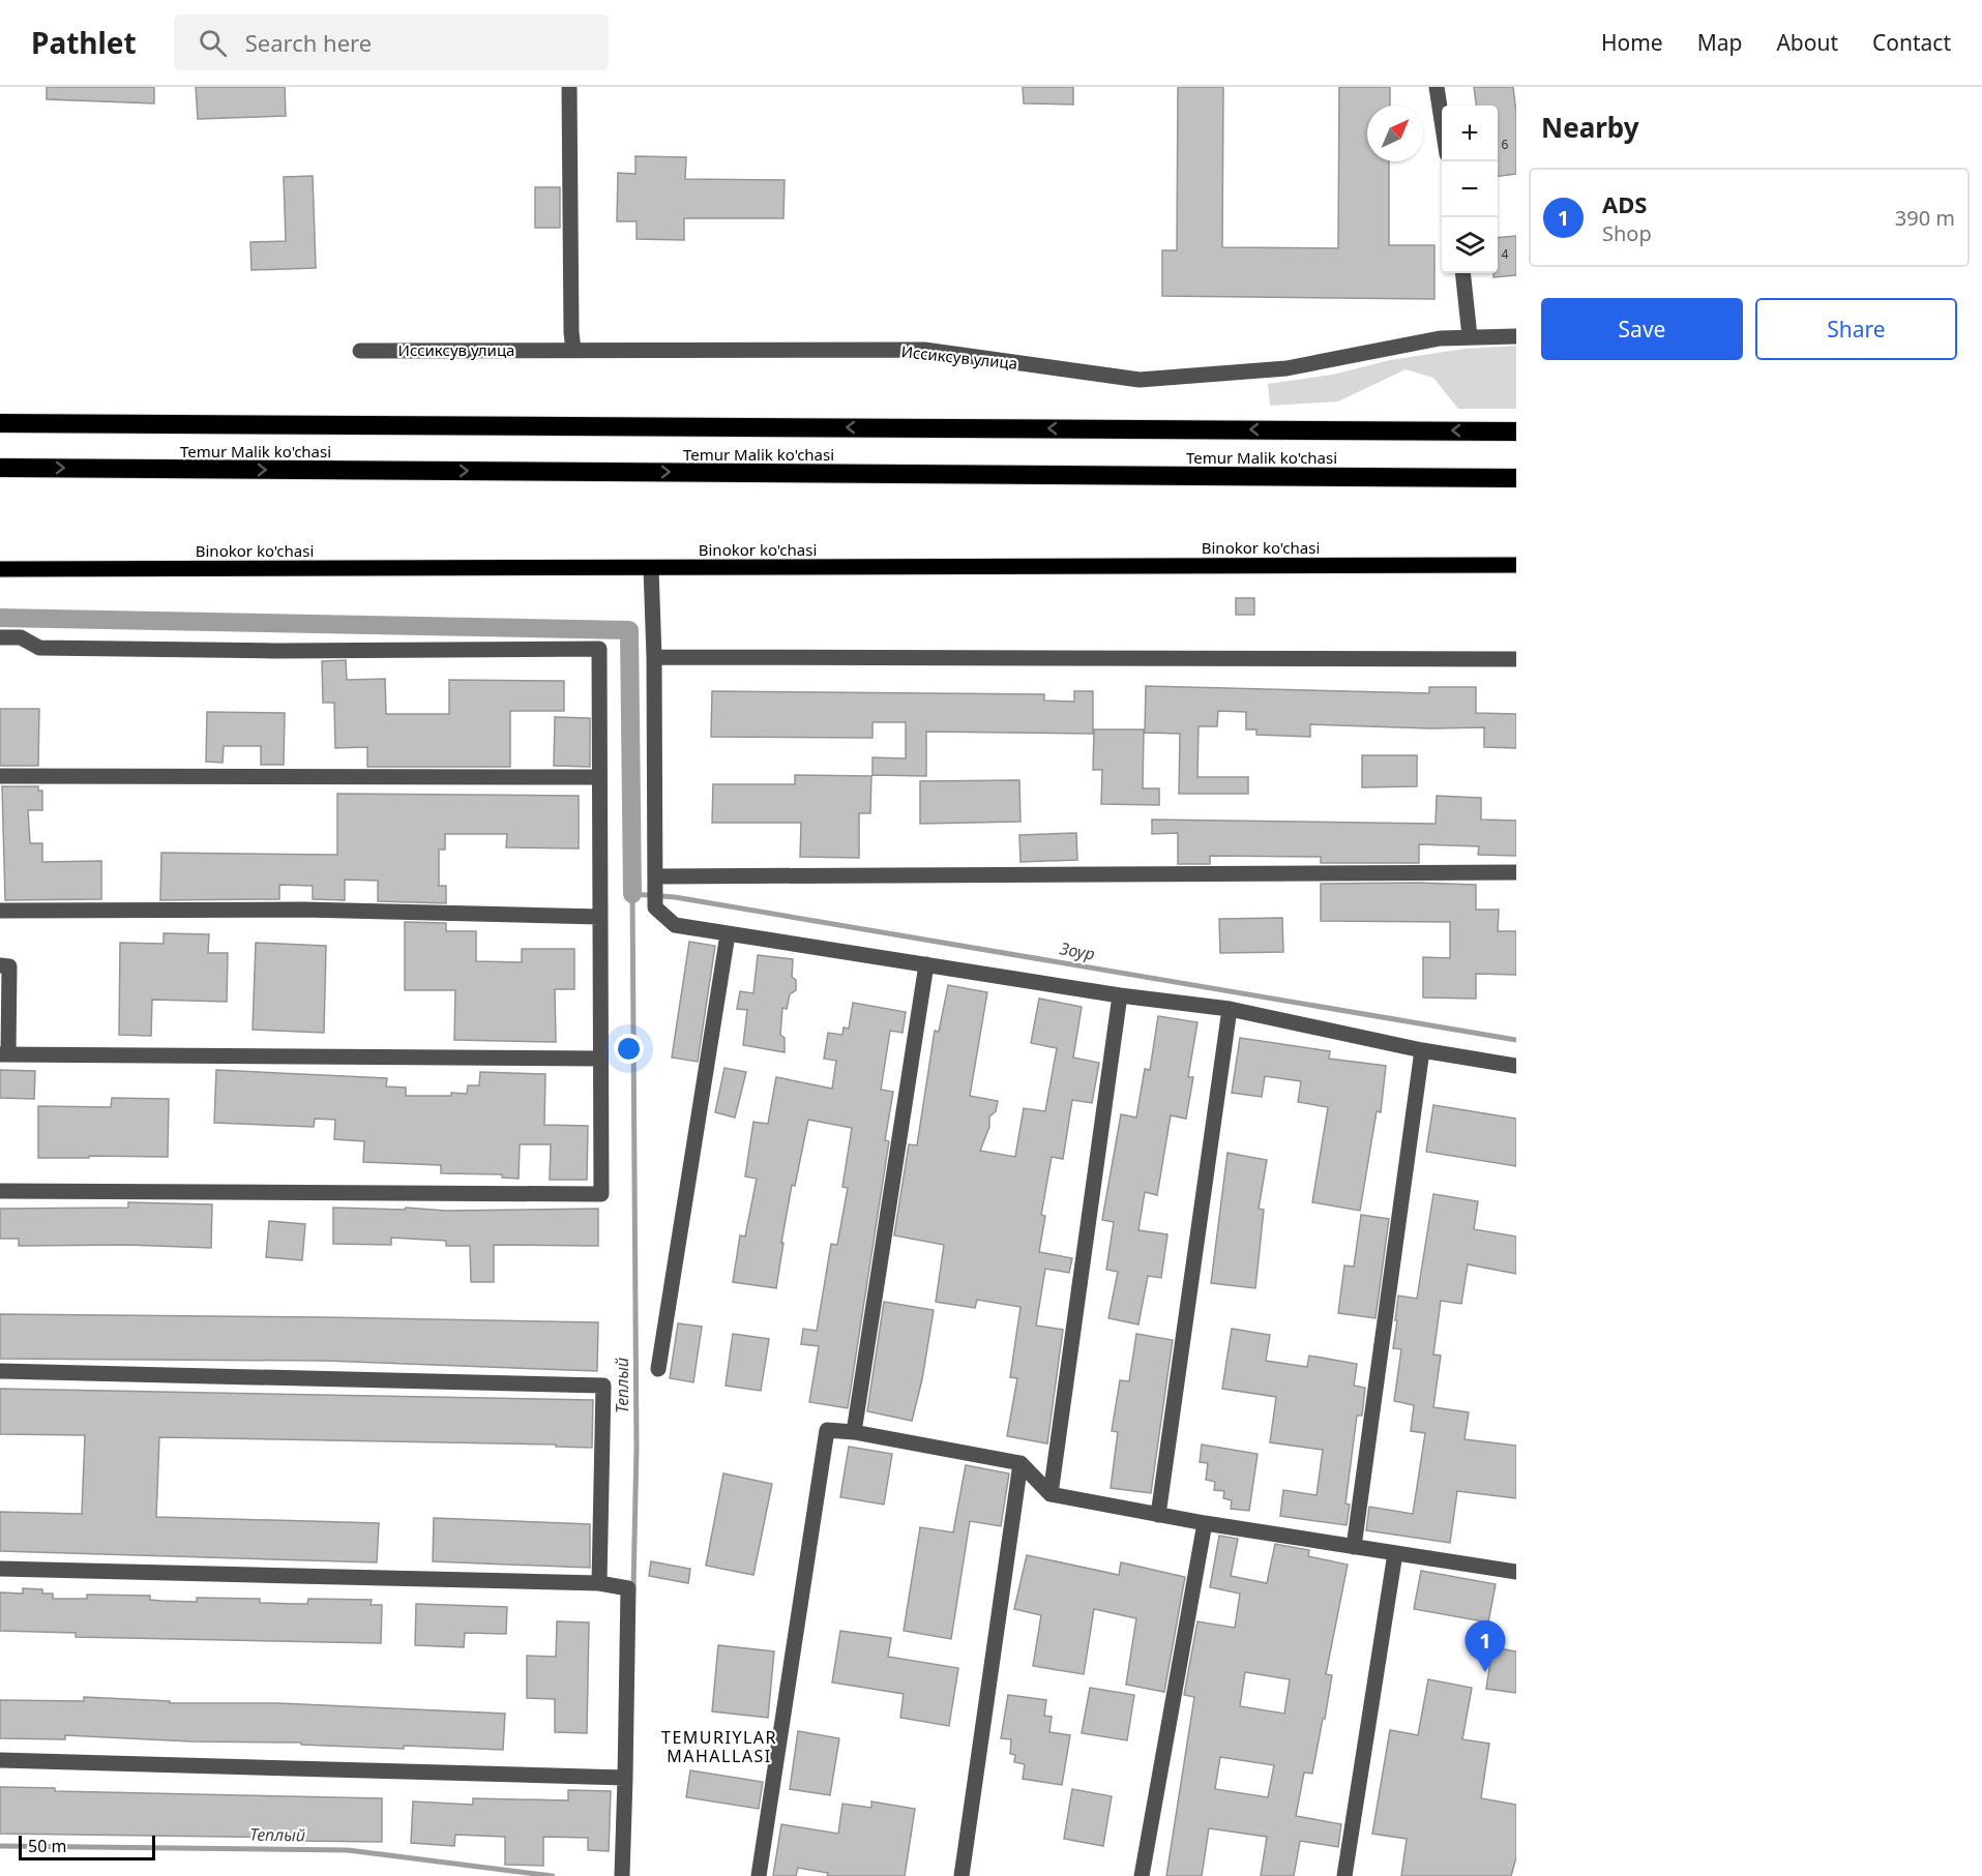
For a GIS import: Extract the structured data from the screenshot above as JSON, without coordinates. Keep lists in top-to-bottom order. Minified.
{"streets":{"highway":["Temur Malik ko'chasi"],"main road":["Binokor ko'chasi"],"street":["Иссиксув улица"]},"districts":["TEMURIYLAR MAHALLASI"],"water":["Зоур","Теплый"],"house_numbers":["6","4"],"scale_bar":"50 m","north":"top right","page":{"header":"Pathlet","search":"Search here","nav":["Home","Map","About","Contact"],"heading":"Nearby","map_buttons":["+","−"],"list":[{"mark":"1","name":"ADS","note":"Shop","value":"390 m"}],"buttons":["Save","Share"],"pins":"1","scale":"50 m"}}
